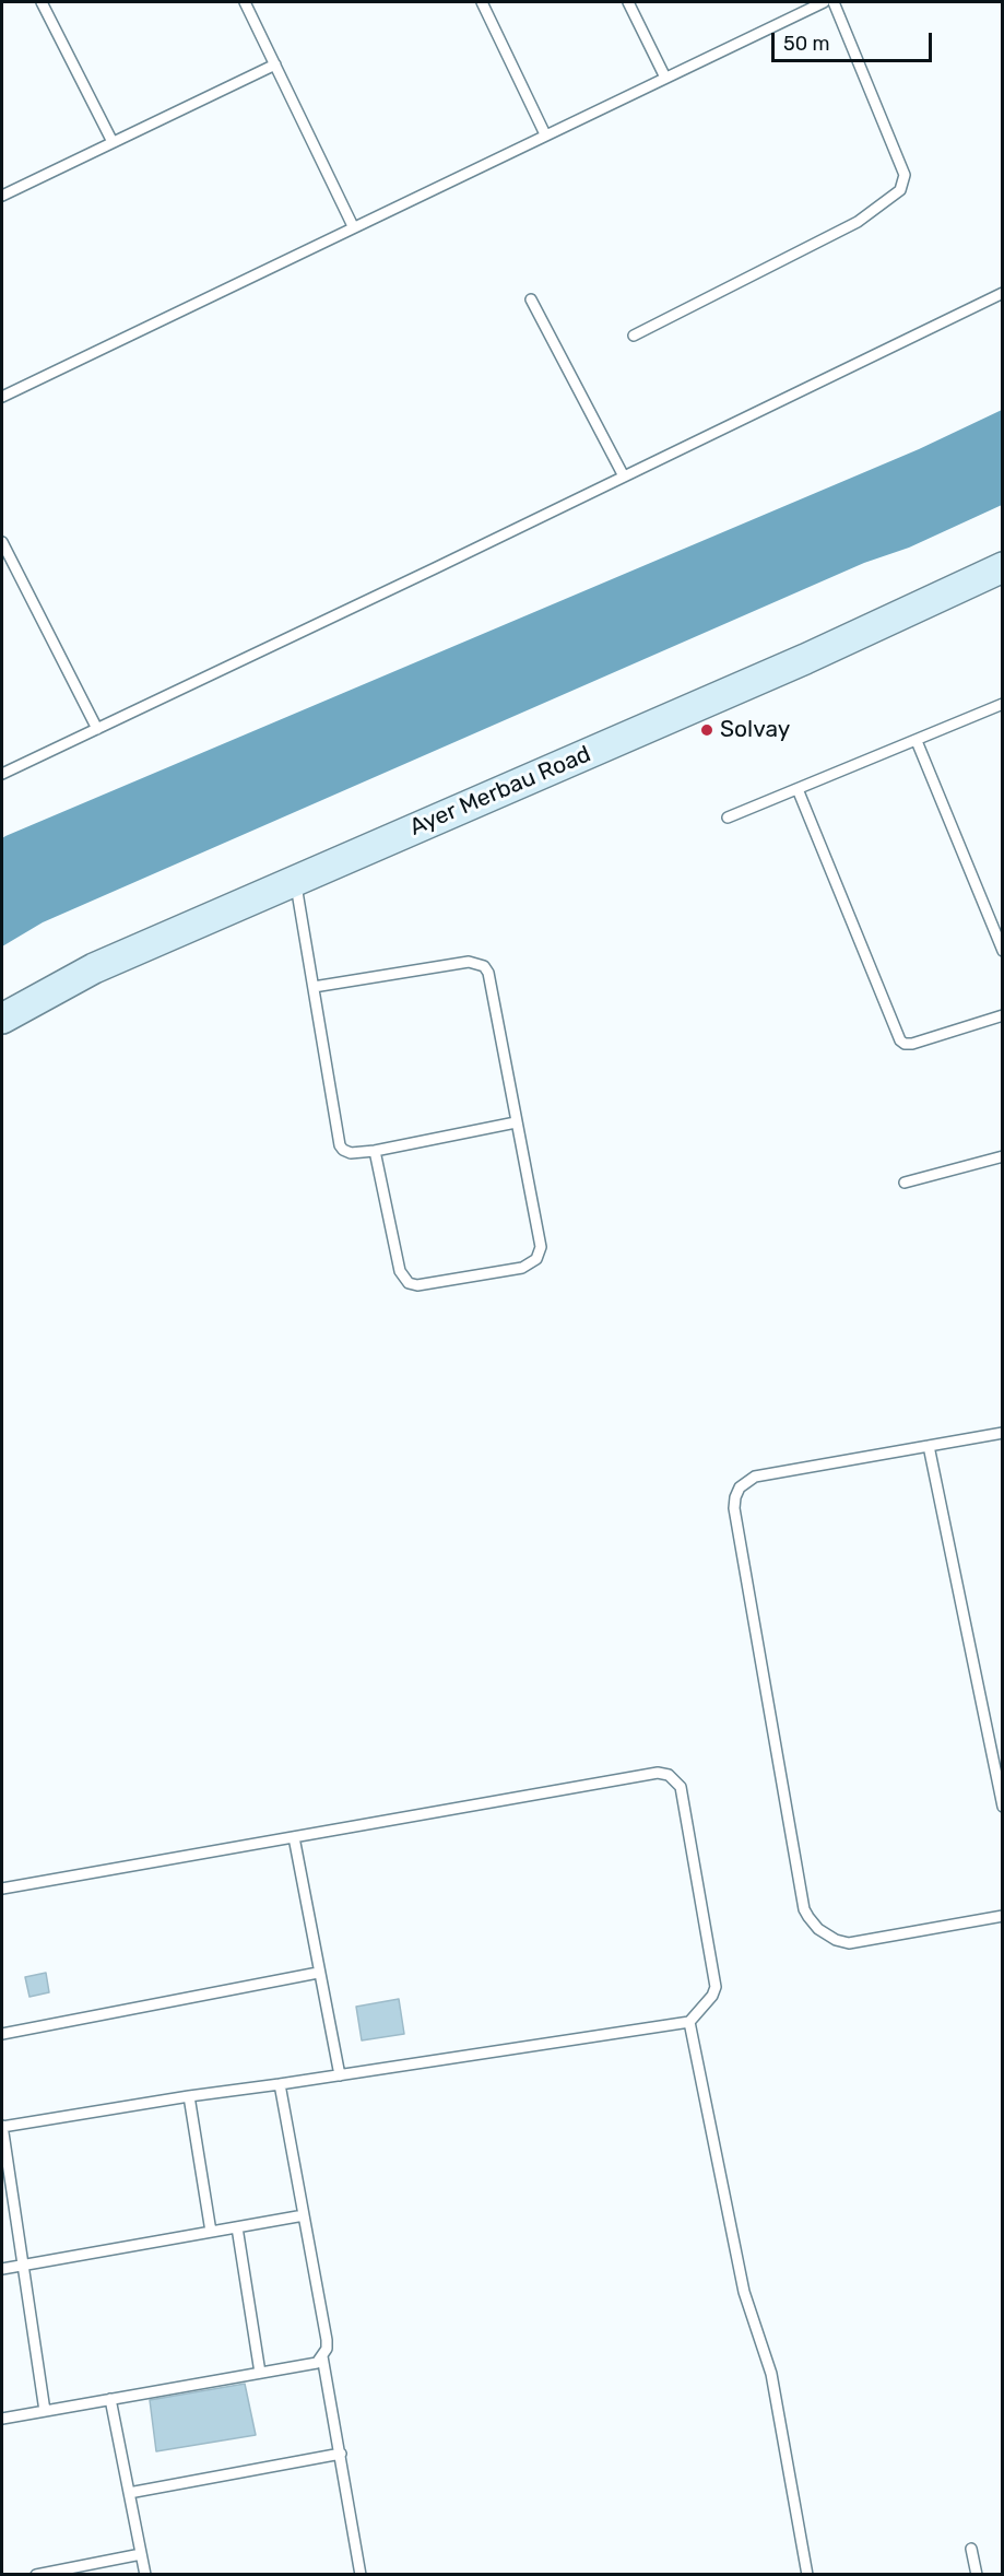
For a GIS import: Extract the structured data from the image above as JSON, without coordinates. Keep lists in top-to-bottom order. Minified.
{"streets":{"street":["Ayer Merbau Road"]},"places":["Solvay"],"scale_bar":"50 m"}
